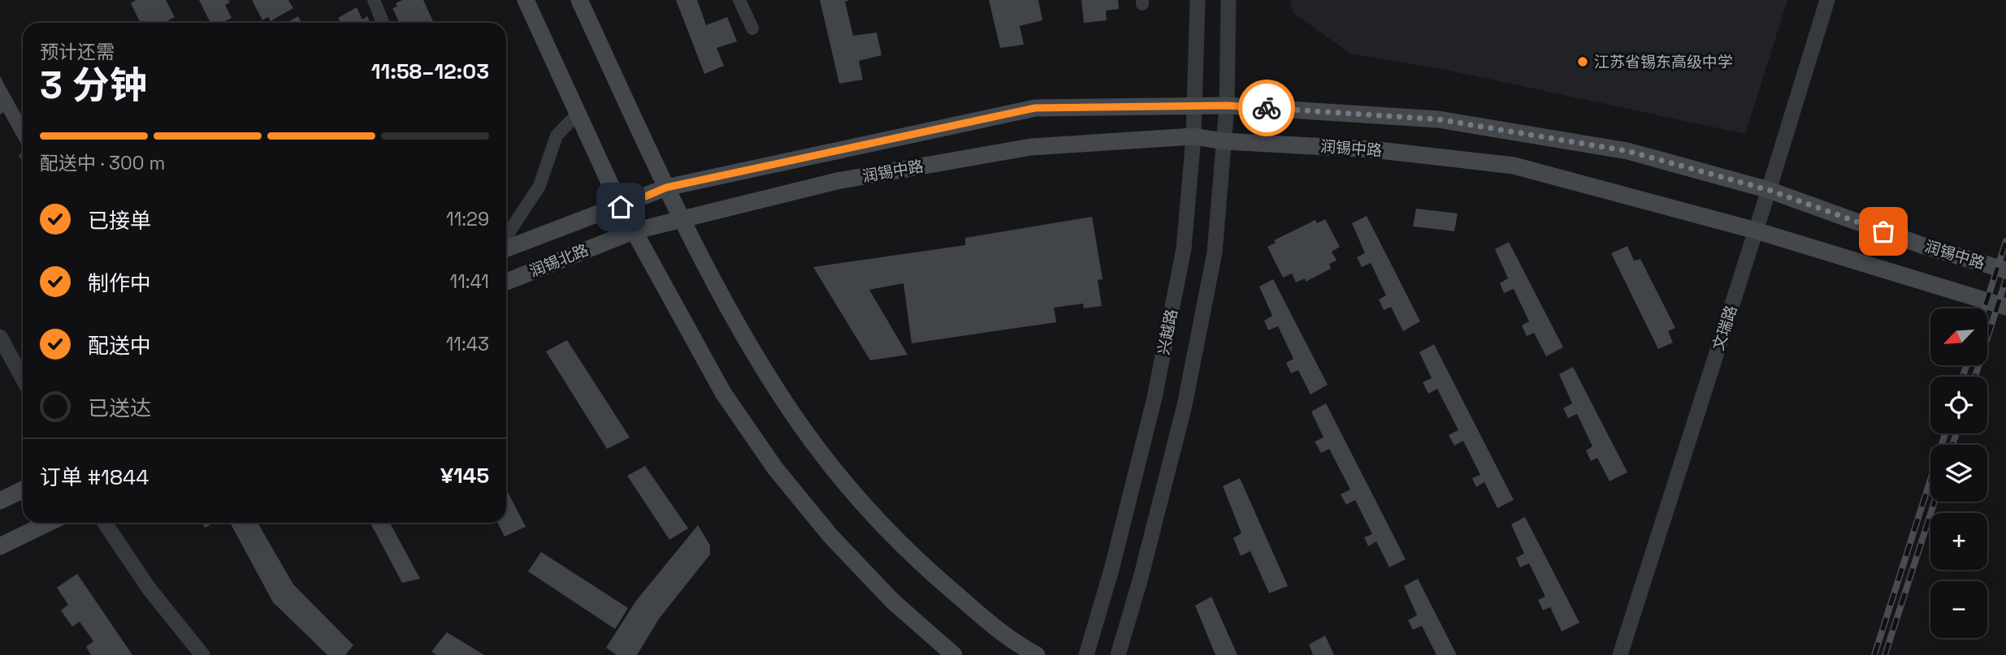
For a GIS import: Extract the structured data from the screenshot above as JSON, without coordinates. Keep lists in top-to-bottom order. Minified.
{"streets":{"main road":["润锡中路","润锡北路"],"street":["文瑞路","兴越路"]},"crossings":[["润锡中路","润锡北路"],["润锡中路","文瑞路"],["润锡中路","兴越路"]],"places":["江苏省锡东高级中学"],"north":"bottom left","page":{"heading":["3 分钟","预计还需","11:58–12:03"],"panel":["订单 #1844","¥145"],"bar":"配送中 · 300 m","list":[["已接单","11:29"],["制作中","11:41"],["配送中","11:43"],"已送达"],"map_buttons":["+","−"]}}
